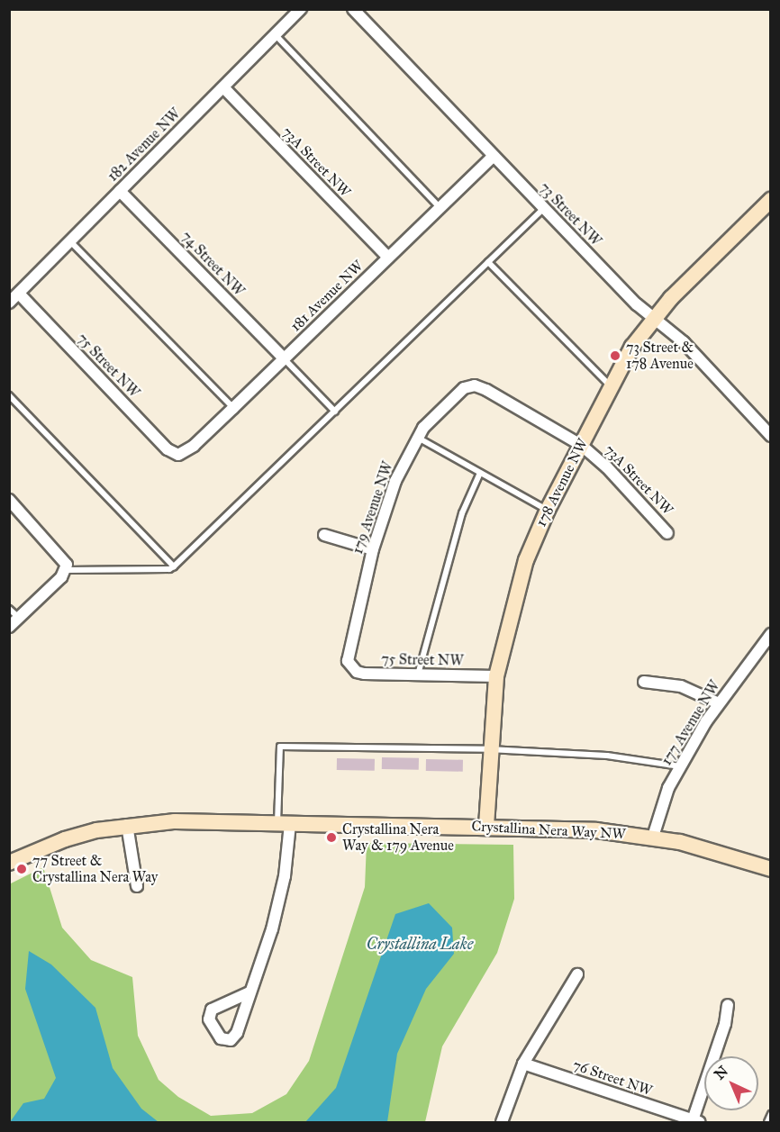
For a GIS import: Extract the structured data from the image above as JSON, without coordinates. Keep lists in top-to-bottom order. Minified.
{"streets":{"street":["182 Avenue NW","73A Street NW","73 Street NW","74 Street NW","181 Avenue NW","75 Street NW","178 Avenue NW","179 Avenue NW","177 Avenue NW","Crystallina Nera Way NW","76 Street NW"]},"crossings":[["182 Avenue NW","73A Street NW"],["182 Avenue NW","74 Street NW"],["182 Avenue NW","75 Street NW"],["73A Street NW","181 Avenue NW"],["73A Street NW","178 Avenue NW"],["73A Street NW","179 Avenue NW"],["73 Street NW","181 Avenue NW"],["73 Street NW","178 Avenue NW"],["74 Street NW","181 Avenue NW"],["181 Avenue NW","75 Street NW"],["75 Street NW","178 Avenue NW"],["75 Street NW","179 Avenue NW"],["178 Avenue NW","Crystallina Nera Way NW"],["177 Avenue NW","Crystallina Nera Way NW"]],"water":["Crystallina Lake"],"places":["73 Street & 178 Avenue","Crystallina Nera Way & 179 Avenue","77 Street & Crystallina Nera Way"],"north":"top left"}
